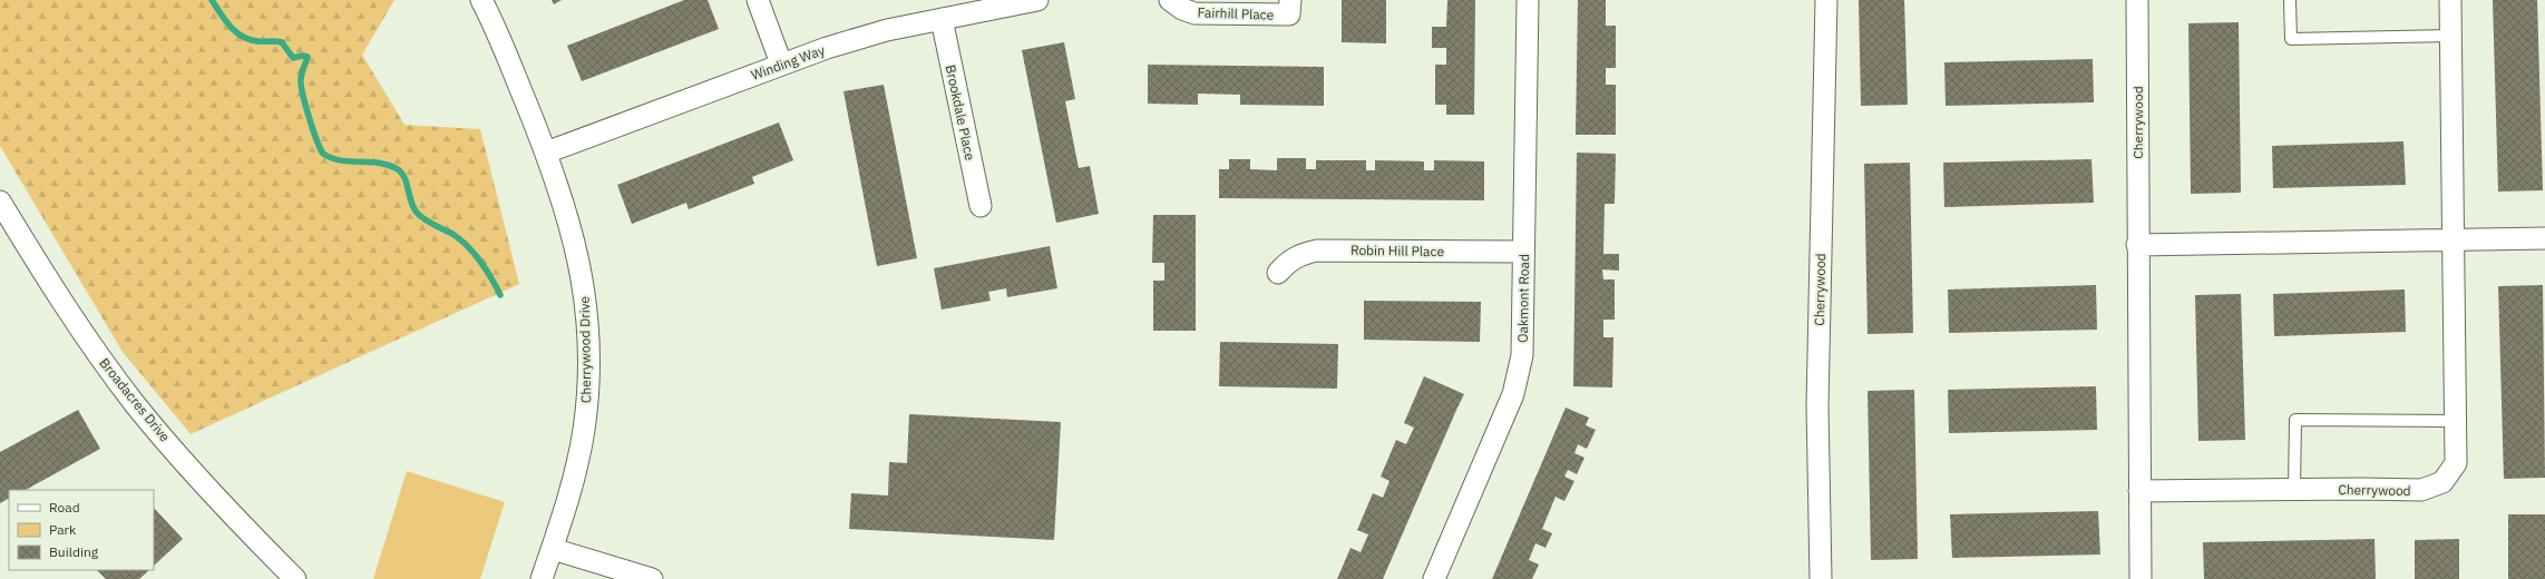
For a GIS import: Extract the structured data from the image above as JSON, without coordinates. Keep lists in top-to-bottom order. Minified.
{"streets":{"street":["Fairhill Place","Winding Way","Brookdale Place","Cherrywood","Robin Hill Place","Oakmont Road","Cherrywood Drive","Broadacres Drive"]},"crossings":[["Winding Way","Brookdale Place"],["Winding Way","Cherrywood Drive"],["Robin Hill Place","Oakmont Road"]],"legend":["Road","Park","Building"]}
